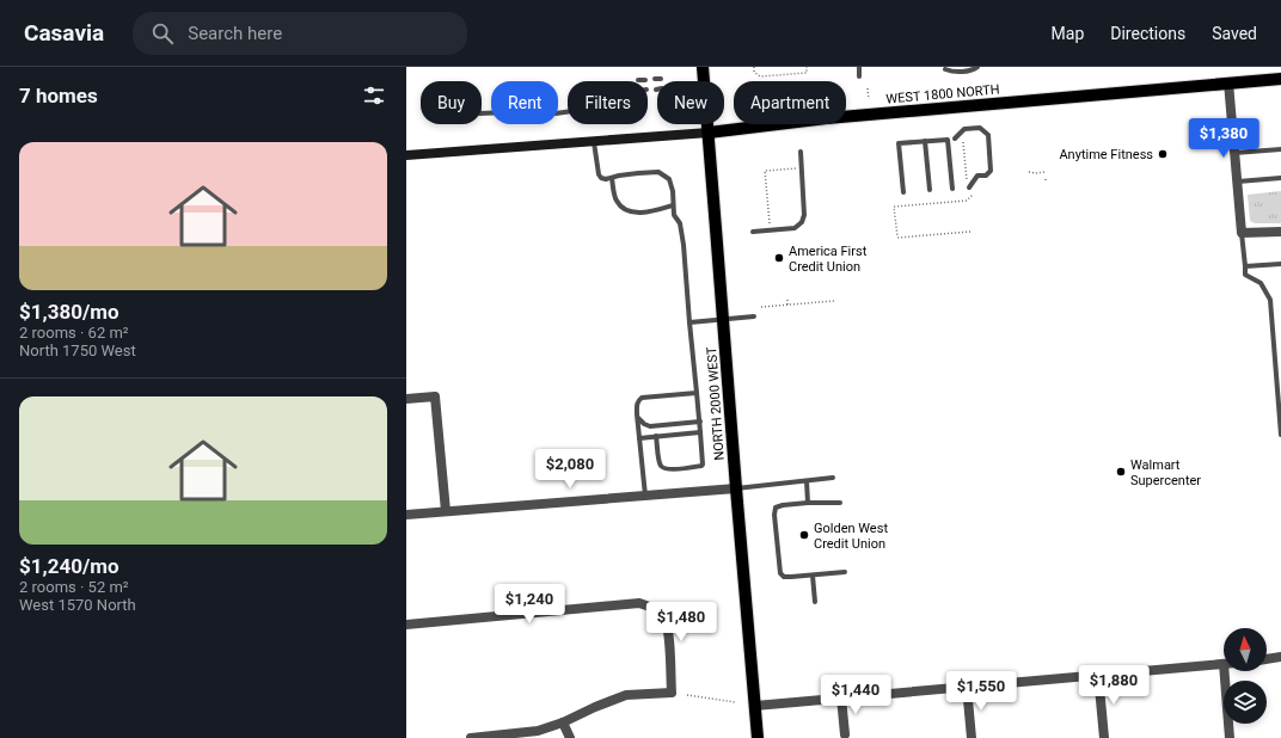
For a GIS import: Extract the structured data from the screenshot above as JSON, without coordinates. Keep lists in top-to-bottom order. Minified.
{"streets":{"main road":["WEST 1800 NORTH","NORTH 2000 WEST"]},"crossings":[["WEST 1800 NORTH","NORTH 2000 WEST"]],"places":["Anytime Fitness","America First Credit Union","Walmart Supercenter","Golden West Credit Union"],"north":"top","page":{"header":"Casavia","search":"Search here","nav":["Map","Directions","Saved"],"heading":"7 homes","chip":["Buy","Rent","Filters","New","Apartment"],"price":["$1,380","$2,080","$1,240","$1,480","$1,880","$1,550","$1,440"],"list":[{"name":"$1,380/mo","note":"2 rooms · 62 m² · North 1750 West"},{"name":"$1,240/mo","note":"2 rooms · 52 m² · West 1570 North"}]}}
